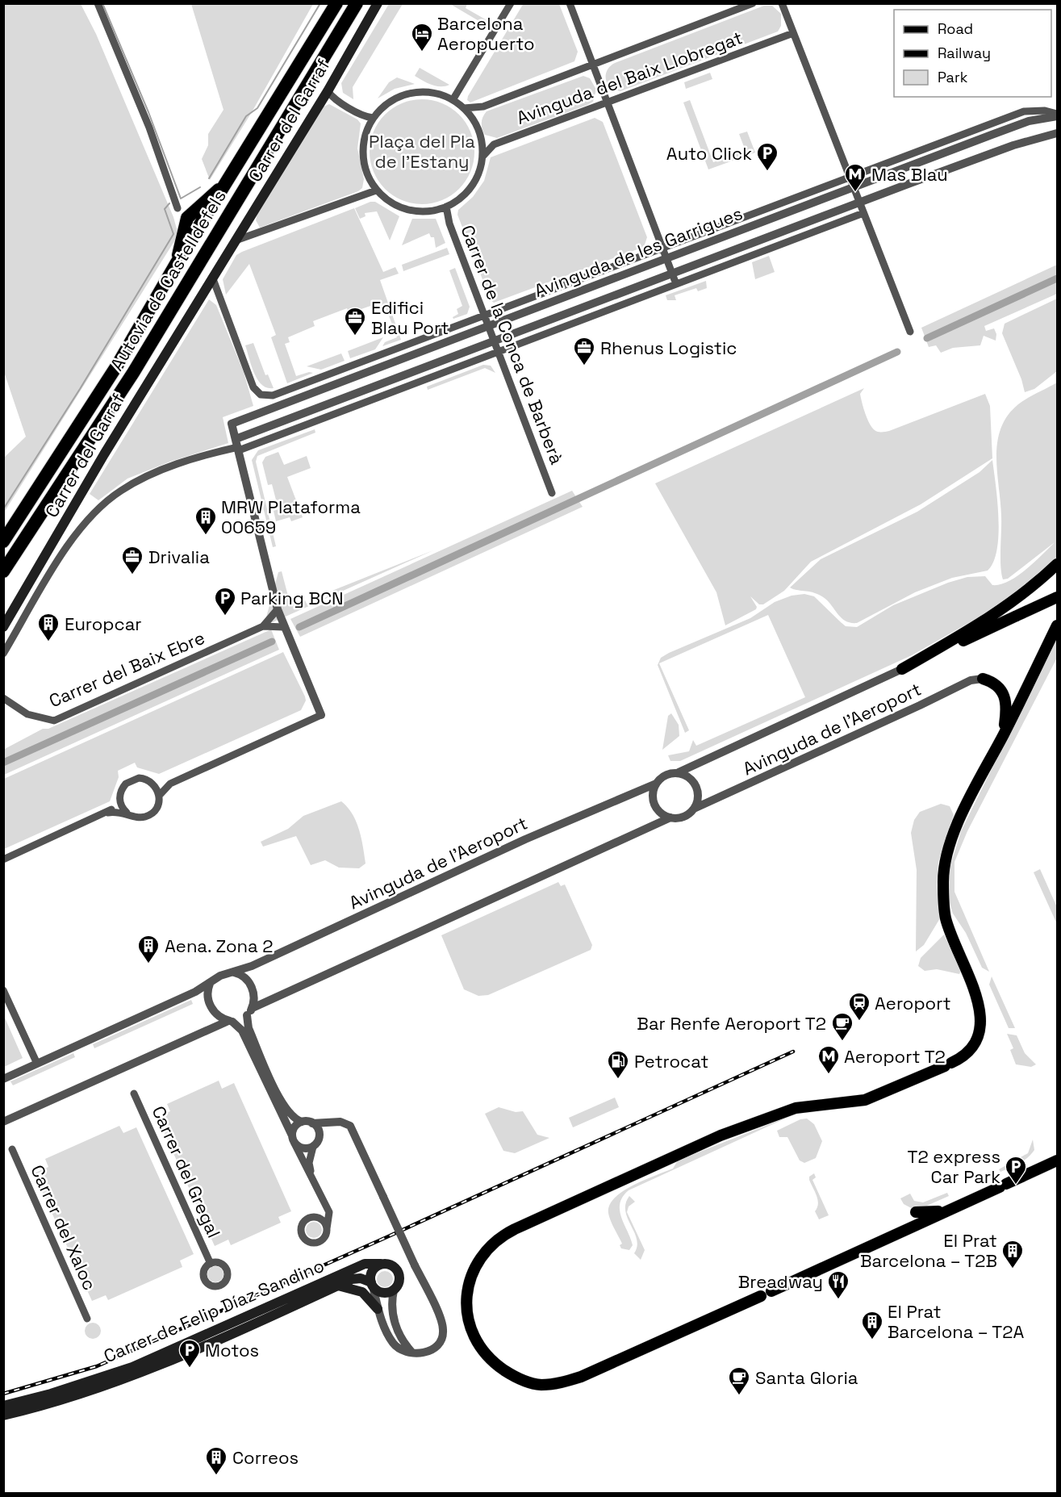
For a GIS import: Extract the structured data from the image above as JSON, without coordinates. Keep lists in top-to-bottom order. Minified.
{"streets":{"highway":["Autovia de Castelldefels"],"main road":["Carrer del Garraf","Carrer de Felip Díaz Sandino"],"street":["Avinguda del Baix Llobregat","Avinguda de les Garrigues","Carrer de la Conca de Barberà","Carrer del Baix Ebre","Avinguda de l'Aeroport","Carrer del Gregal","Carrer del Xaloc"]},"crossings":[["Avinguda del Baix Llobregat","Carrer de la Conca de Barberà"],["Carrer del Garraf","Avinguda de les Garrigues"],["Avinguda de les Garrigues","Carrer de la Conca de Barberà"]],"parks":["Plaça del Pla de l'Estany"],"places":{"hotel":["Barcelona Aeropuerto"],"parking":["Auto Click","Parking BCN","T2 express Car Park","Motos"],"metro station":["Mas Blau","Aeroport T2"],"office":["Edifici Blau Port","Rhenus Logistic","Drivalia"],"building":["MRW Plataforma 00659","Europcar","Aena. Zona 2","El Prat Barcelona – T2B","El Prat Barcelona – T2A","Correos"],"station":["Aeroport"],"cafe":["Bar Renfe Aeroport T2","Santa Gloria"],"fuel station":["Petrocat"],"restaurant":["Breadway"]},"legend":["Road","Railway","Park"]}
